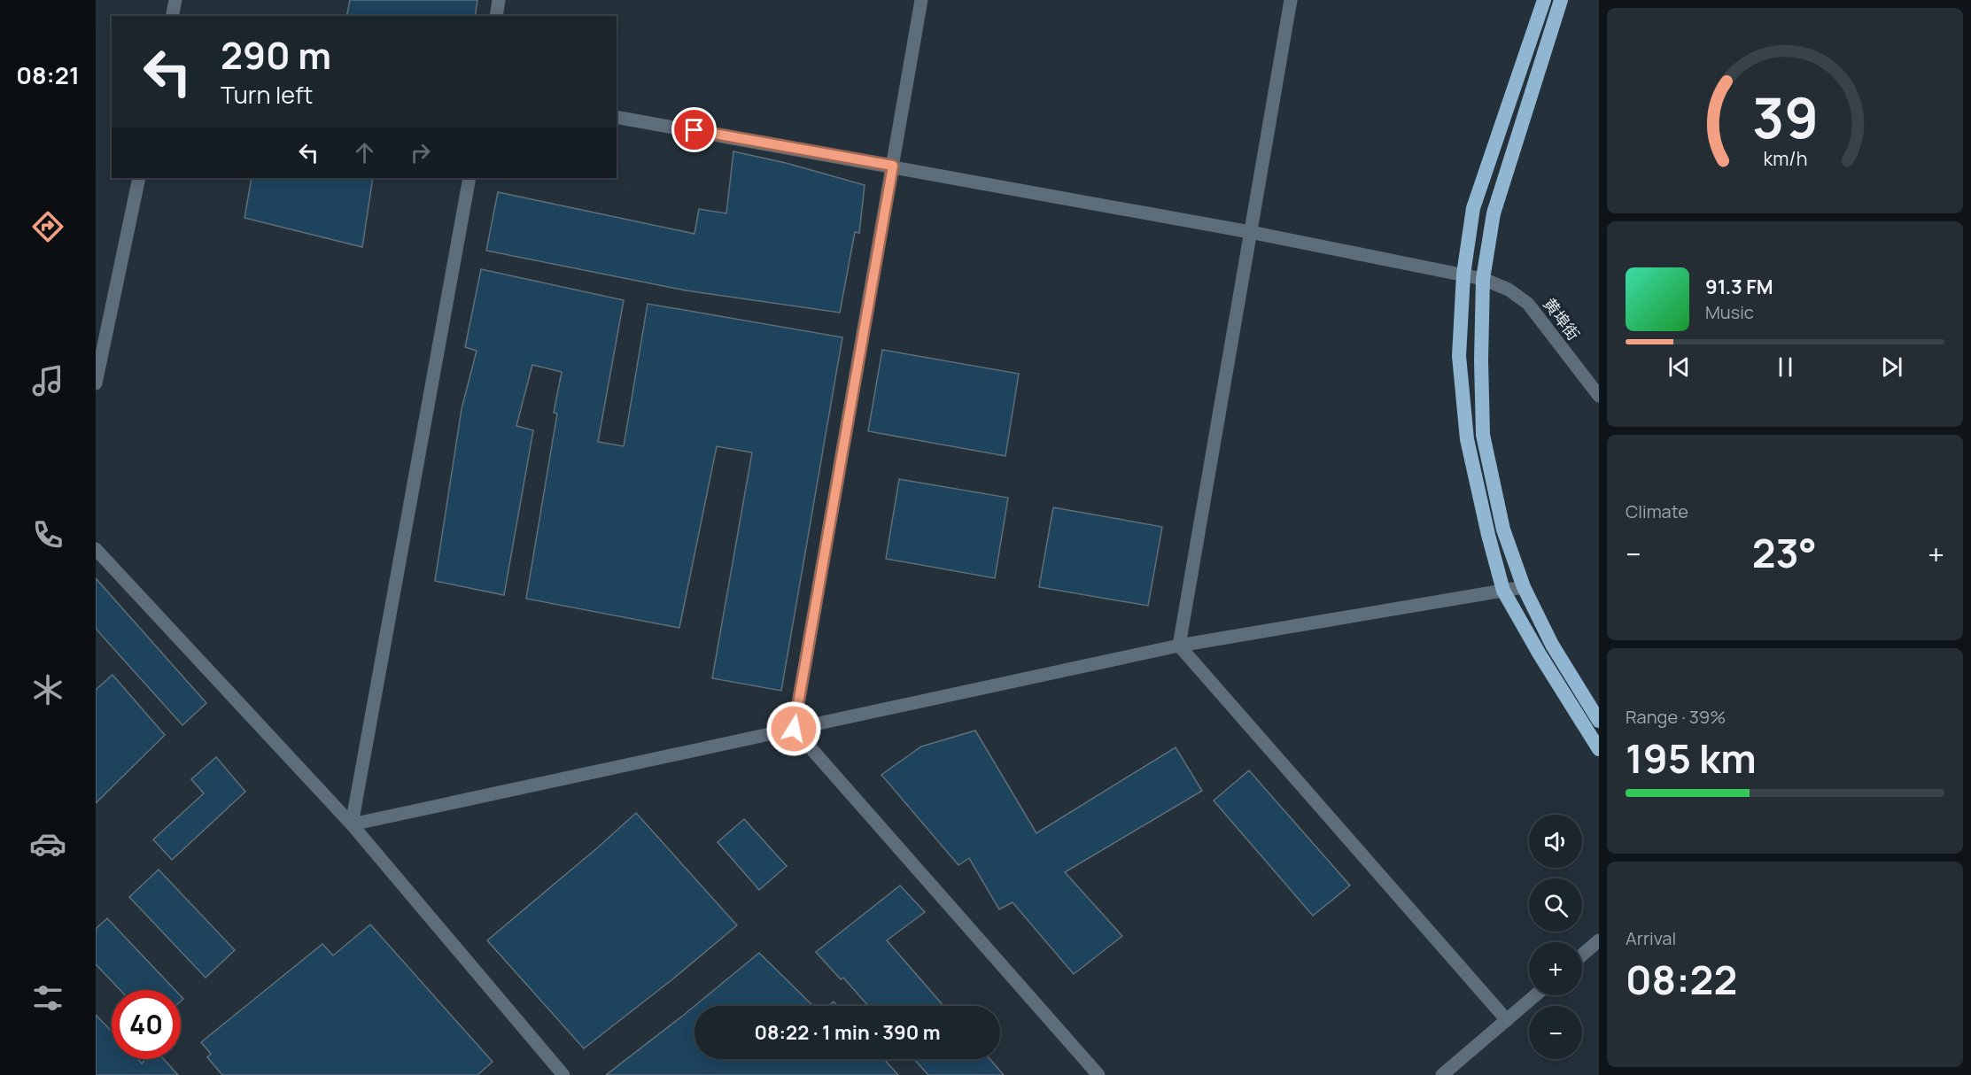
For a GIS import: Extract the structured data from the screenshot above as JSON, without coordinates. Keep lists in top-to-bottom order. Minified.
{"streets":{"street":["黄埠街"]},"page":{"tabs":"08:21","turn":["290 m","Turn left"],"song":["91.3 FM","Music"],"tile":["Climate",["Range · 39%","195 km"],["Arrival","08:22"]],"heat":["−","23°","+"],"map_buttons":["+","−"],"limit":"40","trip":"08:22 · 1 min · 390 m","gauge":["39","km/h"]}}
